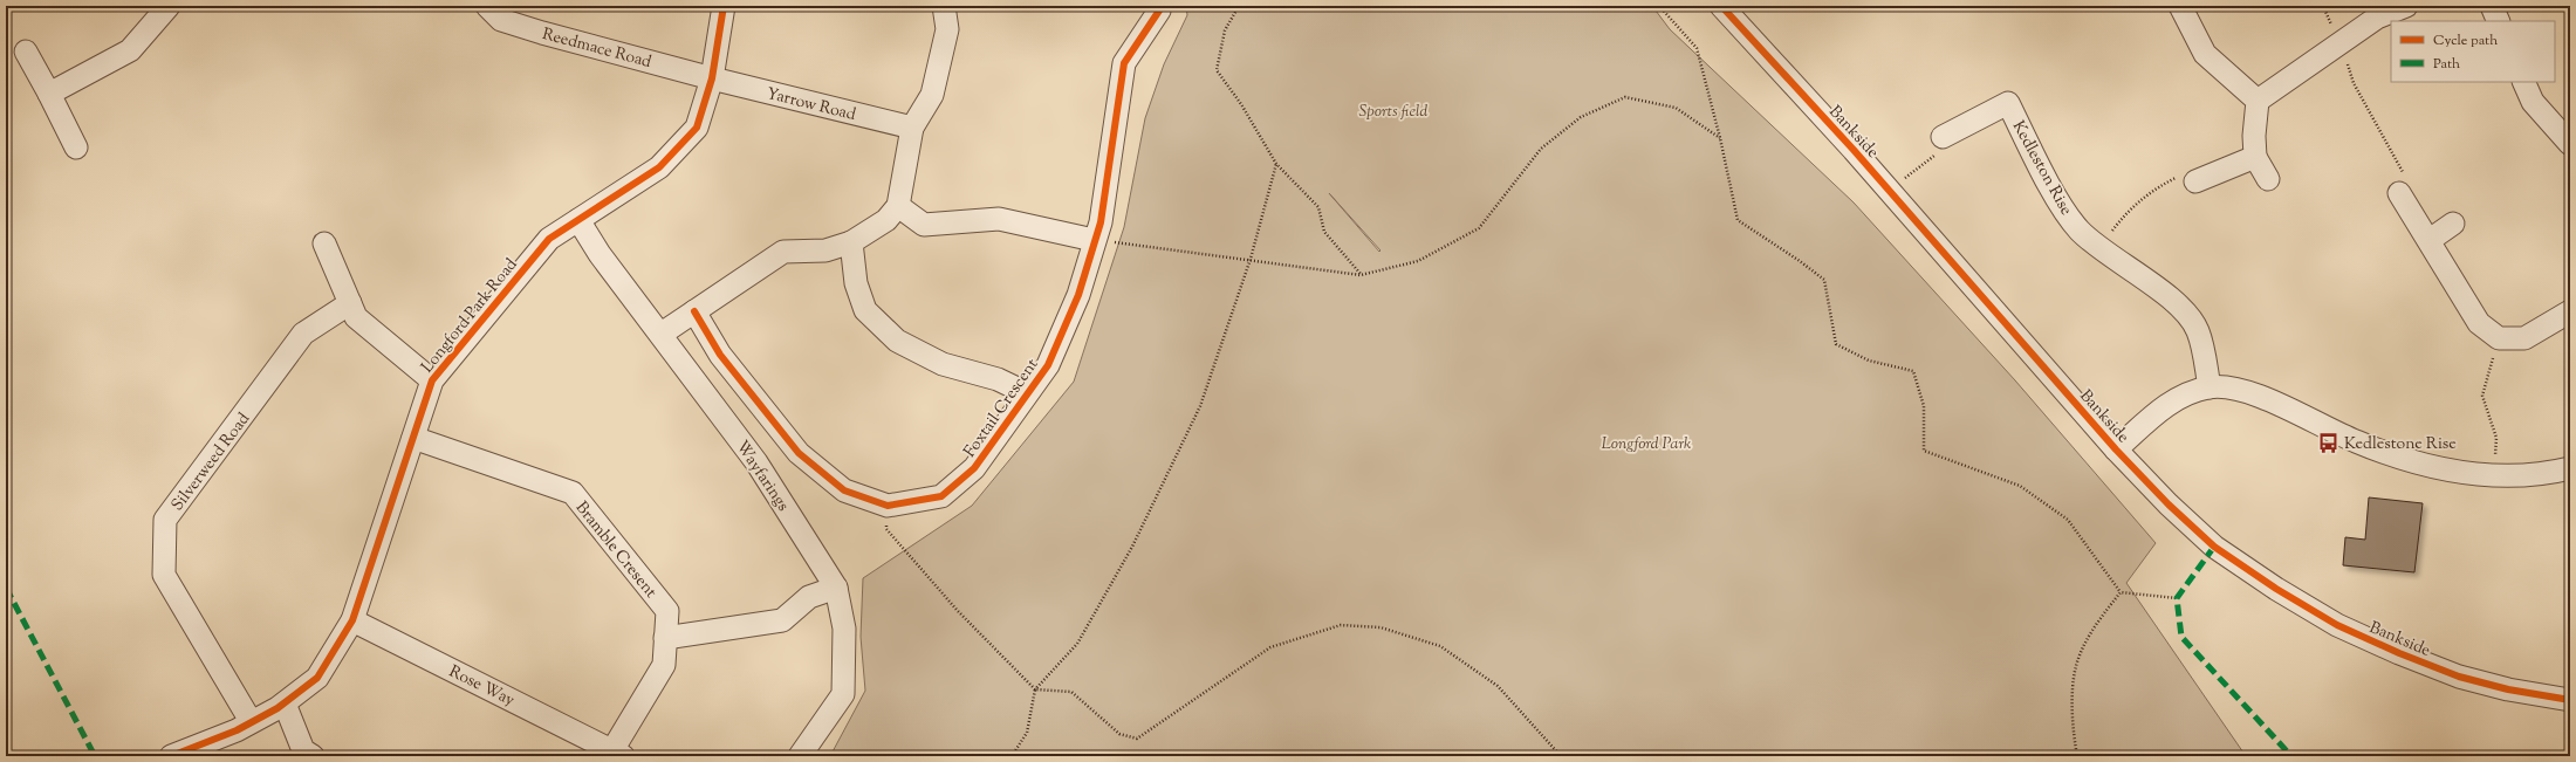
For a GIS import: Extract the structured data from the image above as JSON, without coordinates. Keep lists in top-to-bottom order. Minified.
{"streets":{"street":["Reedmace Road","Yarrow Road","Bankside","Kedleston Rise","Longford Park Road","Foxtail Crescent","Silverweed Road","Wayfarings","Bramble Cresent","Rose Way"]},"crossings":[["Reedmace Road","Yarrow Road"],["Reedmace Road","Longford Park Road"],["Yarrow Road","Longford Park Road"],["Longford Park Road","Silverweed Road"],["Longford Park Road","Wayfarings"],["Longford Park Road","Bramble Cresent"],["Longford Park Road","Rose Way"],["Bramble Cresent","Rose Way"]],"parks":["Sports field","Longford Park"],"places":{"bus stop":["Kedlestone Rise"]},"legend":["Cycle path","Path"]}
